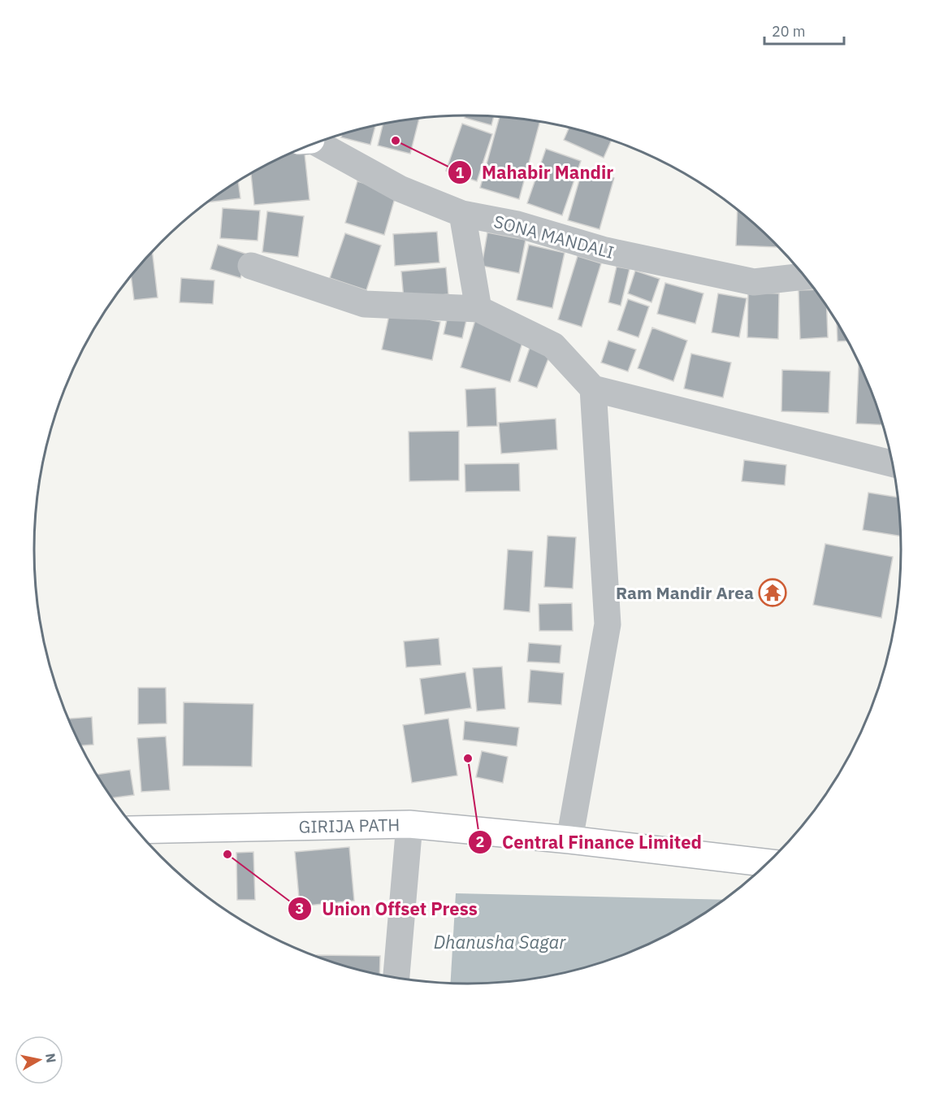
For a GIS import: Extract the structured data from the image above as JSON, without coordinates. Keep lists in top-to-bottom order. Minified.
{"streets":{"main road":["GIRIJA PATH"],"street":["SONA MANDALI"]},"water":["Dhanusha Sagar"],"places":{"other":["Mahabir Mandir","Central Finance Limited","Union Offset Press"],"temple":["Ram Mandir Area"]},"scale_bar":"20 m","north":"right"}
